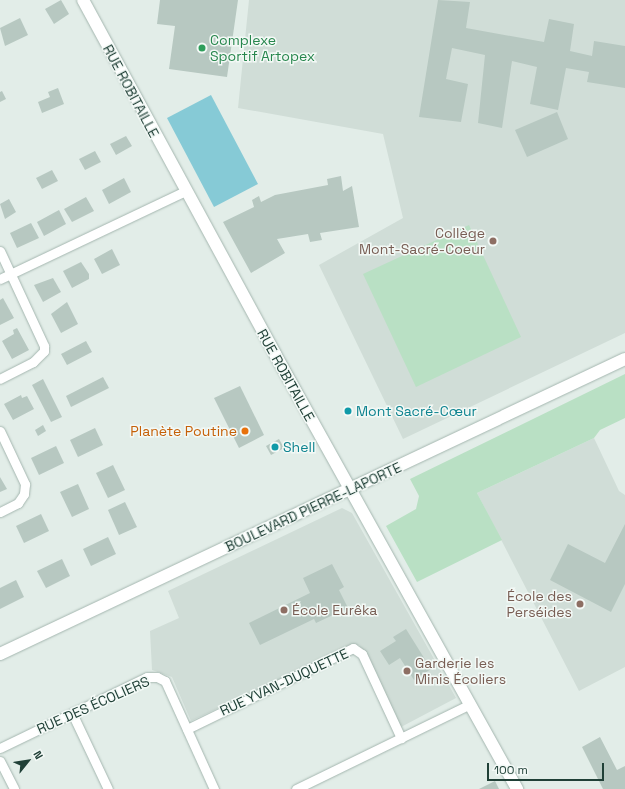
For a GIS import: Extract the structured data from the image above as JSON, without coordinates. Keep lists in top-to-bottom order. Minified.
{"streets":{"street":["RUE ROBITAILLE","BOULEVARD PIERRE-LAPORTE","RUE YVAN-DUQUETTE","RUE DES ÉCOLIERS"]},"crossings":[["RUE ROBITAILLE","BOULEVARD PIERRE-LAPORTE"],["RUE YVAN-DUQUETTE","RUE DES ÉCOLIERS"]],"places":["Complexe Sportif Artopex","Collège Mont-Sacré-Coeur","Mont Sacré-Cœur","Planète Poutine","Shell","École des Perséides","École Eurêka","Garderie les Minis Écoliers"],"scale_bar":"100 m","north":"top right"}
